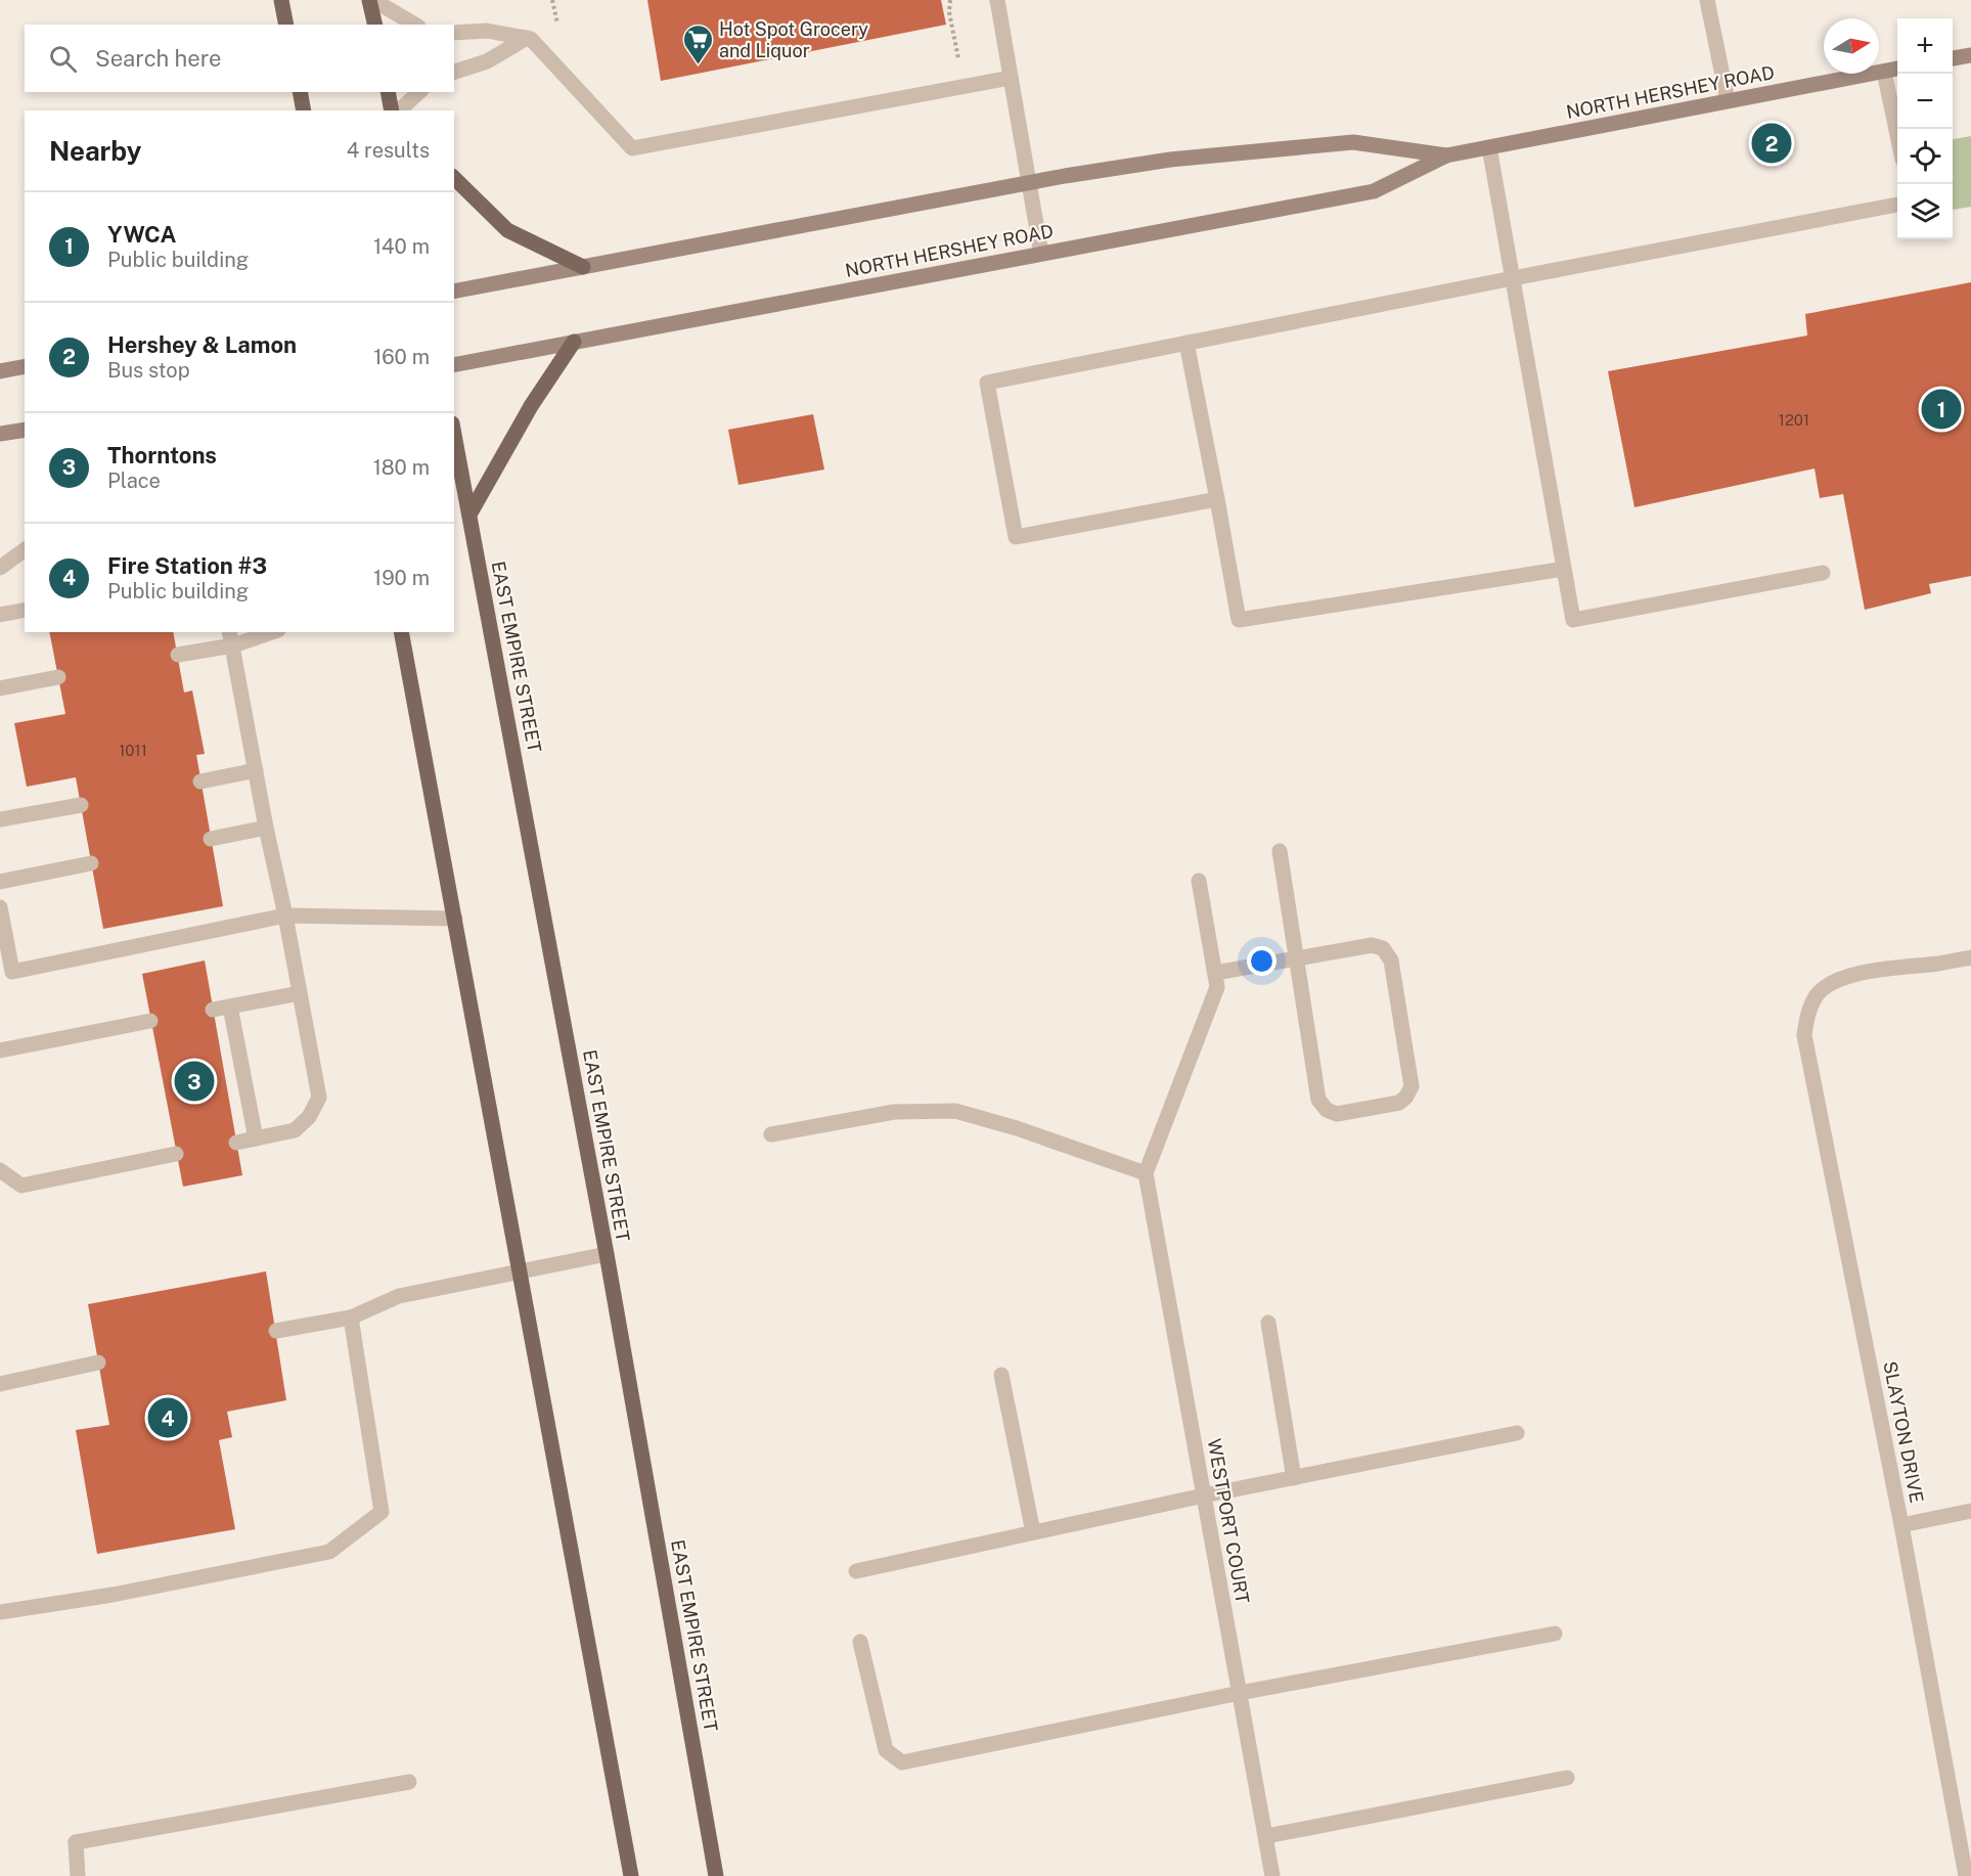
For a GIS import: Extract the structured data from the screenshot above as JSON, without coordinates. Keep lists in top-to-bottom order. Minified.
{"streets":{"main road":["NORTH HERSHEY ROAD","EAST EMPIRE STREET"],"street":["SLAYTON DRIVE","WESTPORT COURT"]},"places":{"supermarket":["Hot Spot Grocery and Liquor"]},"house_numbers":["1201","1011"],"north":"right","page":{"map_buttons":["+","−"],"search":"Search here","heading":["Nearby","4 results"],"pins":["2","1","3","4"],"list":[{"mark":"1","name":"YWCA","note":"Public building","value":"140 m"},{"mark":"2","name":"Hershey & Lamon","note":"Bus stop","value":"160 m"},{"mark":"3","name":"Thorntons","note":"Place","value":"180 m"},{"mark":"4","name":"Fire Station #3","note":"Public building","value":"190 m"}]}}
